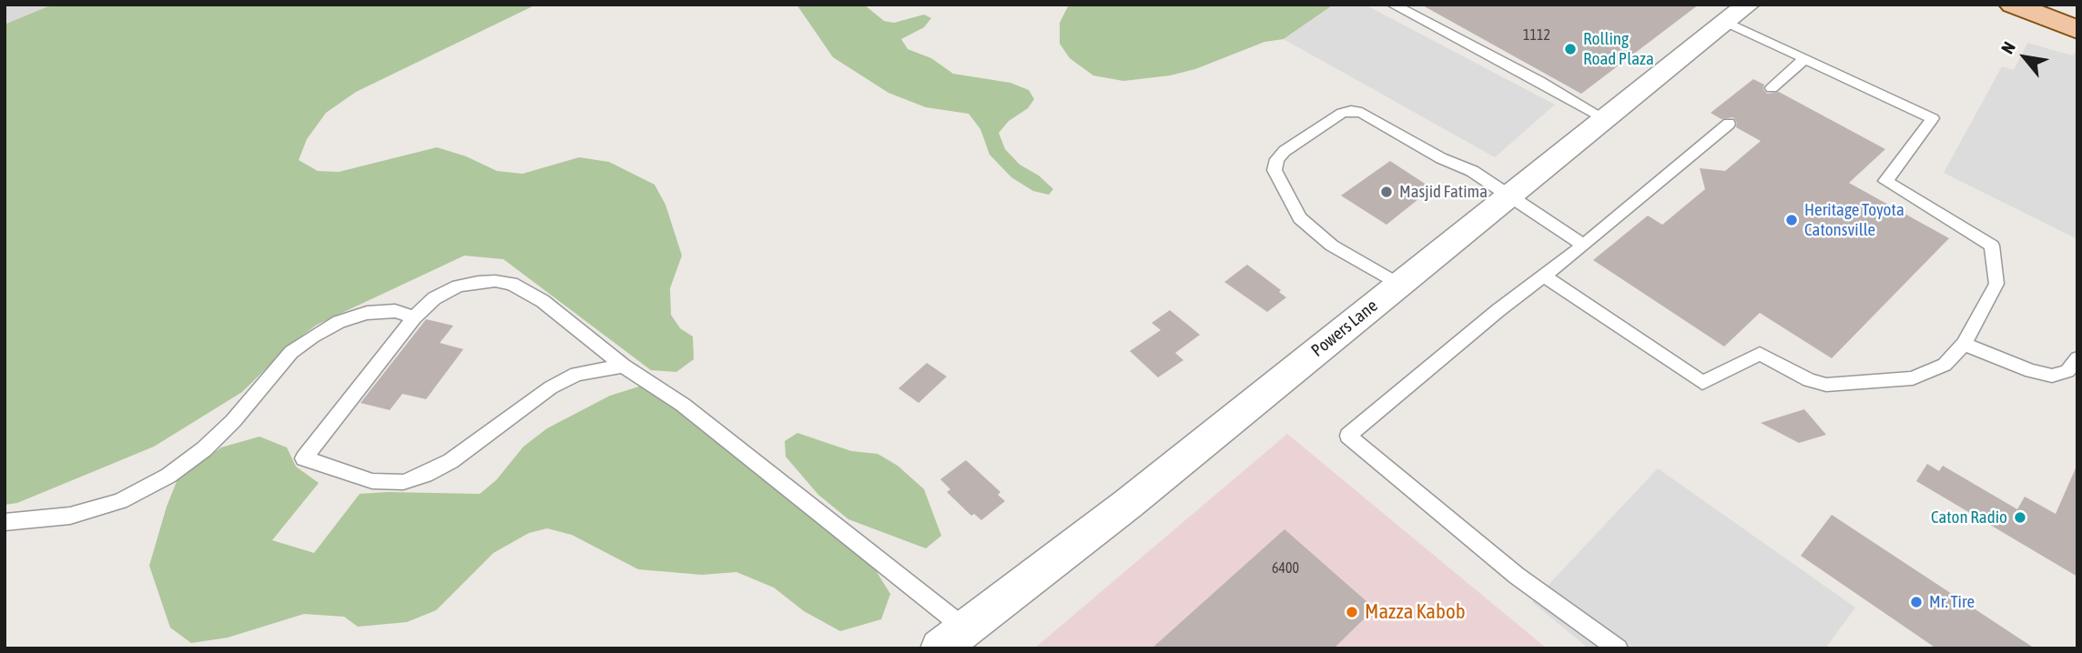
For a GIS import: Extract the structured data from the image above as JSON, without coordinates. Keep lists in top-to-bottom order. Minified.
{"streets":{"street":["Powers Lane"]},"places":["Rolling Road Plaza","Masjid Fatima","Heritage Toyota Catonsville","Caton Radio","Mr. Tire","Mazza Kabob"],"house_numbers":["1112","6400"],"north":"top left"}
